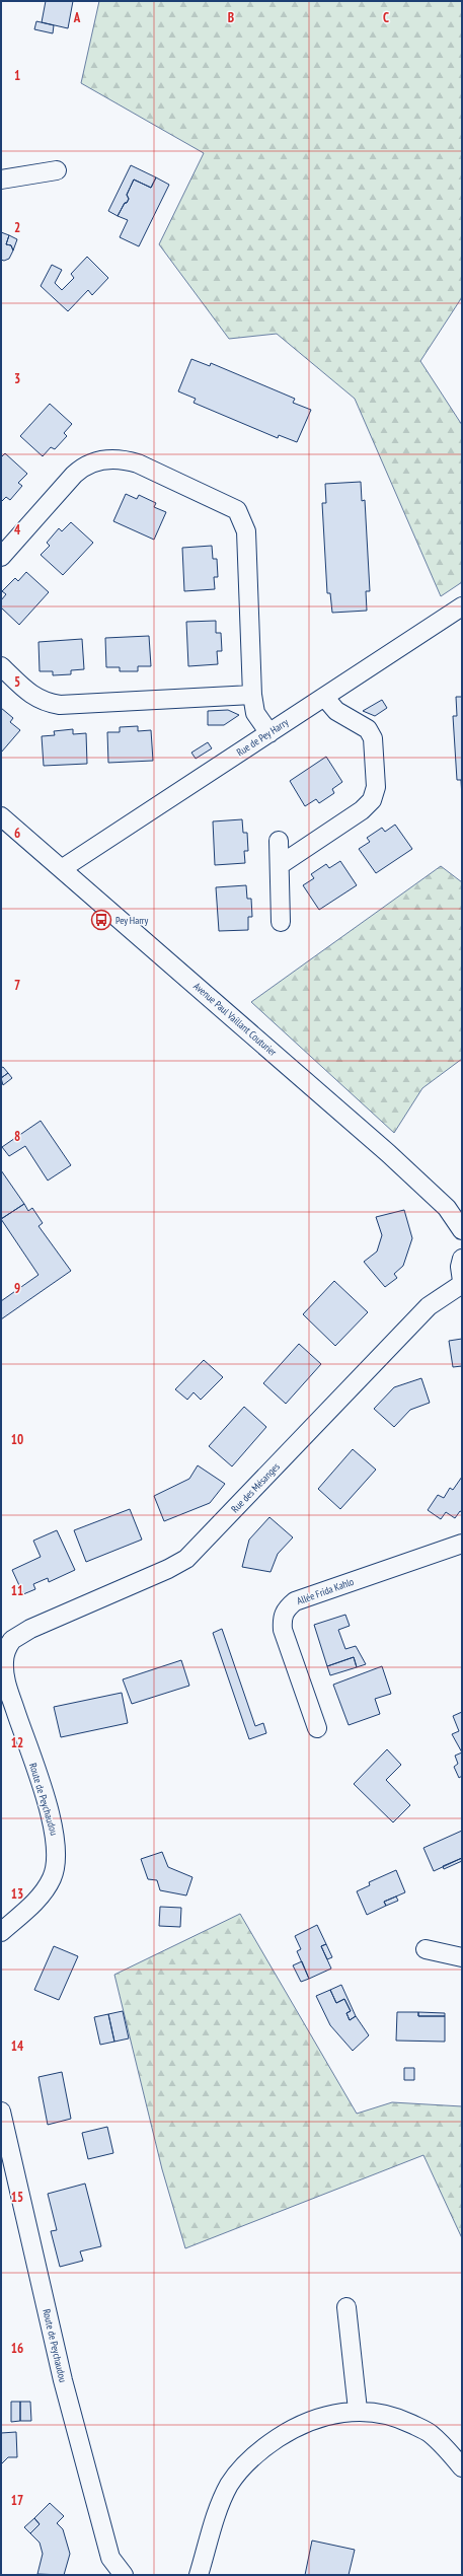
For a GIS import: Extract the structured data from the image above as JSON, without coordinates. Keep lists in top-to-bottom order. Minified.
{"streets":{"street":["Rue de Pey Harry","Avenue Paul Vaillant Couturier","Rue des Mésanges","Allée Frida Kahlo","Route de Peychaudou"]},"crossings":[["Rue de Pey Harry","Avenue Paul Vaillant Couturier"],["Rue des Mésanges","Route de Peychaudou"]],"places":{"bus stop":["Pey Harry"]},"grid":{"columns":["A","B","C"],"rows":["1","2","3","4","5","6","7","8","9","10","11","12","13","14","15","16","17"]}}
